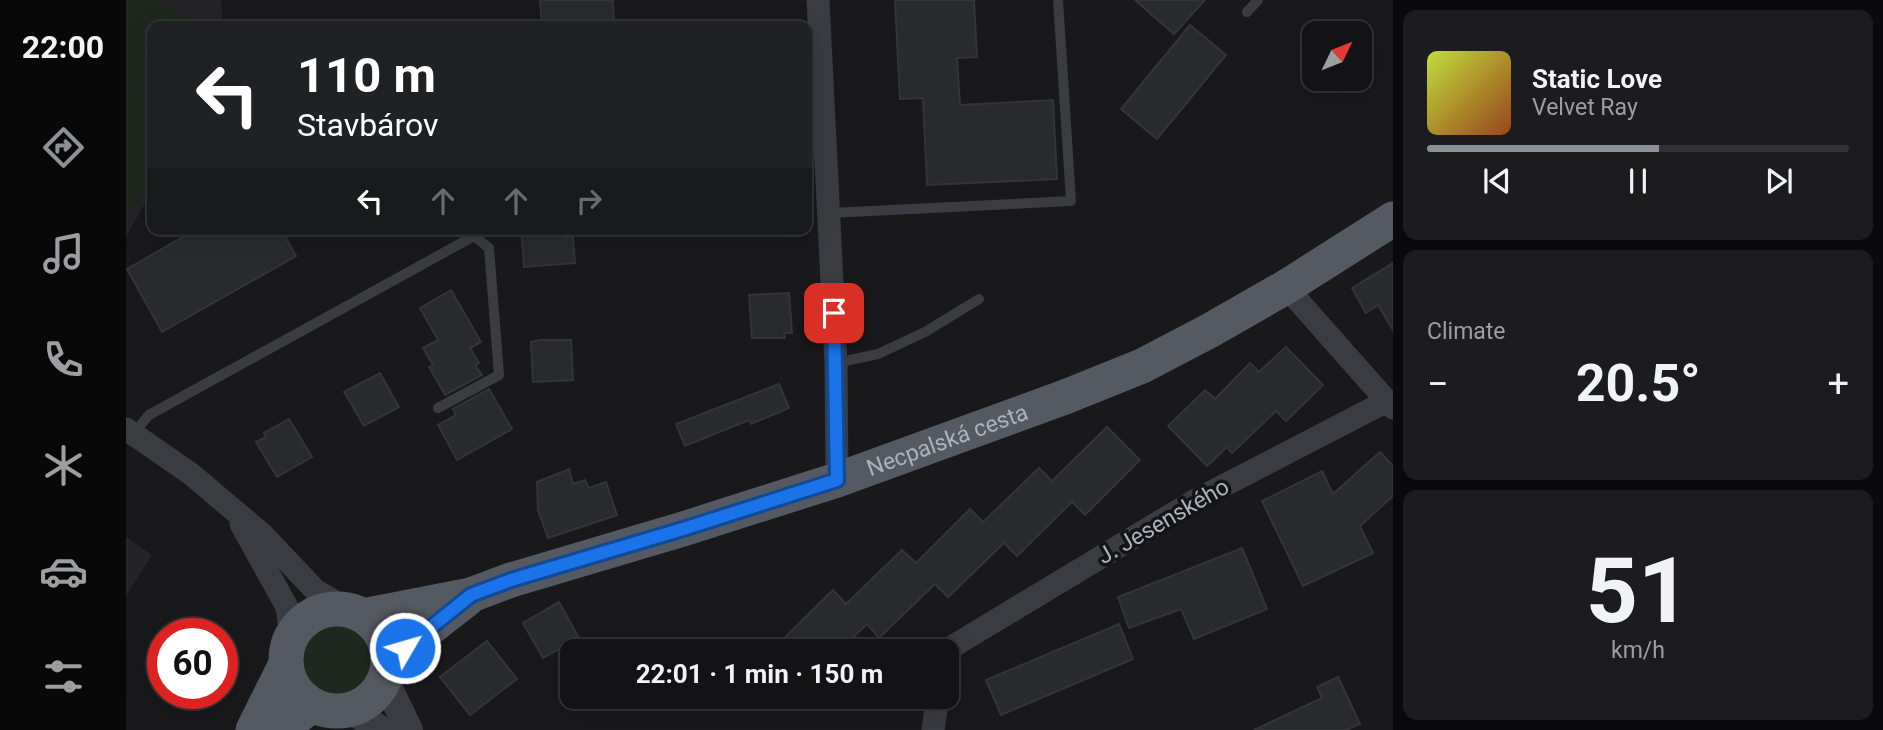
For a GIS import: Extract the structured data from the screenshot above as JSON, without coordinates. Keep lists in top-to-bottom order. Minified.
{"streets":{"main road":["Necpalská cesta"],"street":["J. Jesenského"]},"north":"top right","page":{"tabs":"22:00","turn":["110 m","Stavbárov"],"song":["Static Love","Velvet Ray"],"tile":["Climate",["51","km/h"]],"heat":["−","20.5°","+"],"limit":"60","trip":"22:01 · 1 min · 150 m"}}
